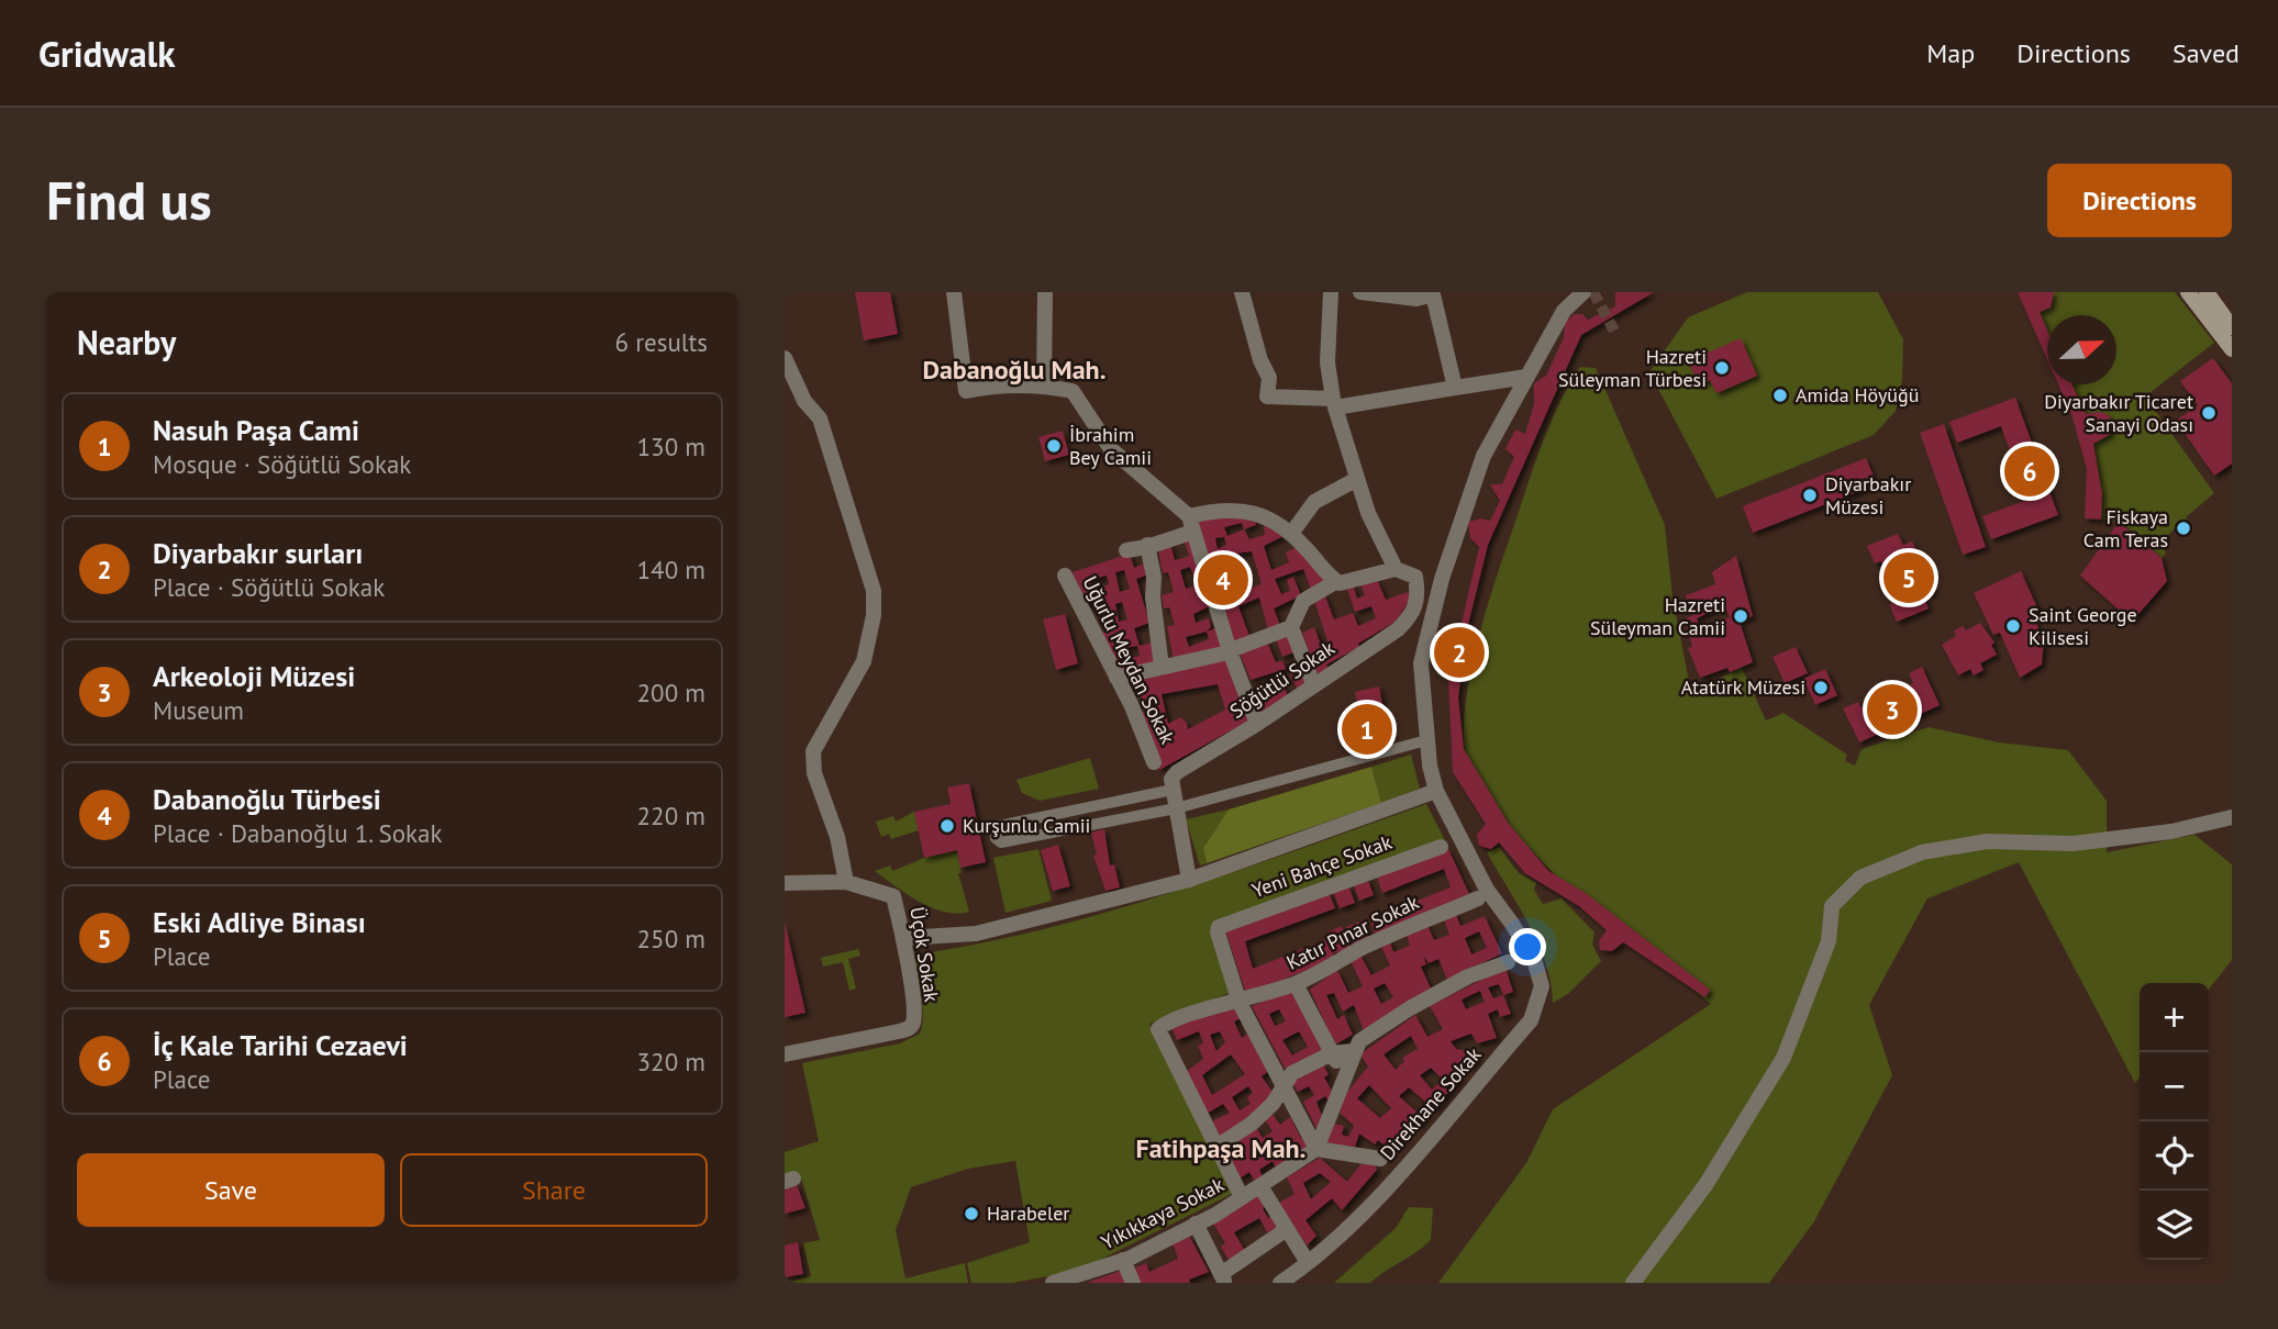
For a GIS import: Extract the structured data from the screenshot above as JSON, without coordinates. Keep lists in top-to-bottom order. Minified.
{"streets":{"street":["Uğurlu Meydan Sokak","Söğütlü Sokak","Yeni Bahçe Sokak","Katır Pınar Sokak","Üçok Sokak","Direkhane Sokak","Yıkıkkaya Sokak"]},"crossings":[["Yeni Bahçe Sokak","Katır Pınar Sokak"]],"districts":["Dabanoğlu Mah.","Fatihpaşa Mah."],"places":["Hazreti Süleyman Türbesi","Amida Höyüğü","Diyarbakır Ticaret Sanayi Odası","İbrahim Bey Camii","Diyarbakır Müzesi","Fiskaya Cam Teras","Hazreti Süleyman Camii","Saint George Kilisesi","Atatürk Müzesi","Kurşunlu Camii","Harabeler"],"north":"right","page":{"header":"Gridwalk","nav":["Map","Directions","Saved"],"buttons":["Directions",["Save","Share"]],"title":"Find us","heading":["Nearby","6 results"],"list":[{"mark":"1","name":"Nasuh Paşa Cami","note":"Mosque · Söğütlü Sokak","value":"130 m"},{"mark":"2","name":"Diyarbakır surları","note":"Place · Söğütlü Sokak","value":"140 m"},{"mark":"3","name":"Arkeoloji Müzesi","note":"Museum","value":"200 m"},{"mark":"4","name":"Dabanoğlu Türbesi","note":"Place · Dabanoğlu 1. Sokak","value":"220 m"},{"mark":"5","name":"Eski Adliye Binası","note":"Place","value":"250 m"},{"mark":"6","name":"İç Kale Tarihi Cezaevi","note":"Place","value":"320 m"}],"pins":["6","5","4","2","3","1"],"map_buttons":["+","−"]}}
